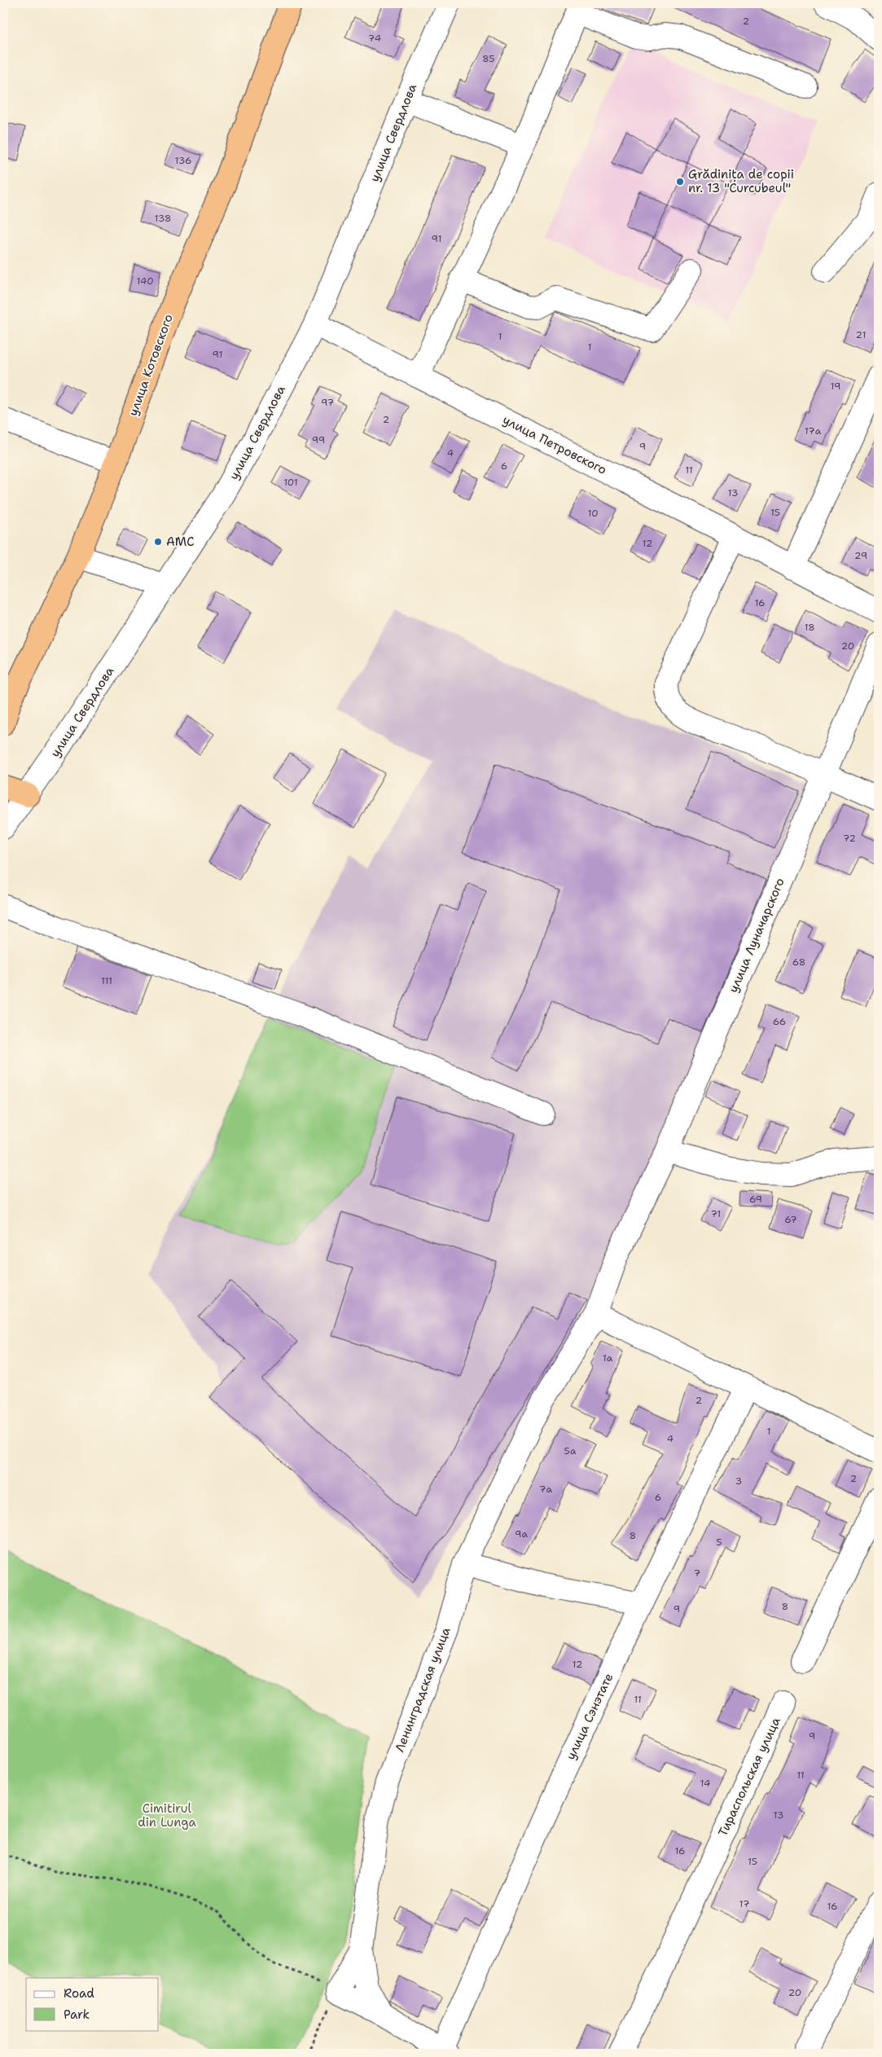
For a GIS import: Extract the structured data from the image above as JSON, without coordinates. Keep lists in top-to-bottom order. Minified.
{"streets":{"highway":["улица Котовского"],"street":["улица Свердлова","улица Петровского","улица Луначарского","Ленинградская улица","улица Сэнэтате","Тираспольская улица"]},"crossings":[["улица Свердлова","улица Петровского"],["улица Луначарского","Ленинградская улица"]],"parks":["Cimitirul din Lunga"],"places":["Grădinița de copii nr. 13 \"Curcubeul\"","AMC"],"house_numbers":["2","74","85","136","138","91","140","21","1","1","91","19","97","2","17а","99","9","4","6","11","101","13","15","10","12","29","16","18","20","72","68","111","66","69","71","67","1а","2","1","4","5а","2","3","7а","6","9а","8","5","7","8","9","12","11","9","11","14","13","16","15","17","16","20"],"legend":["Road","Park"]}
